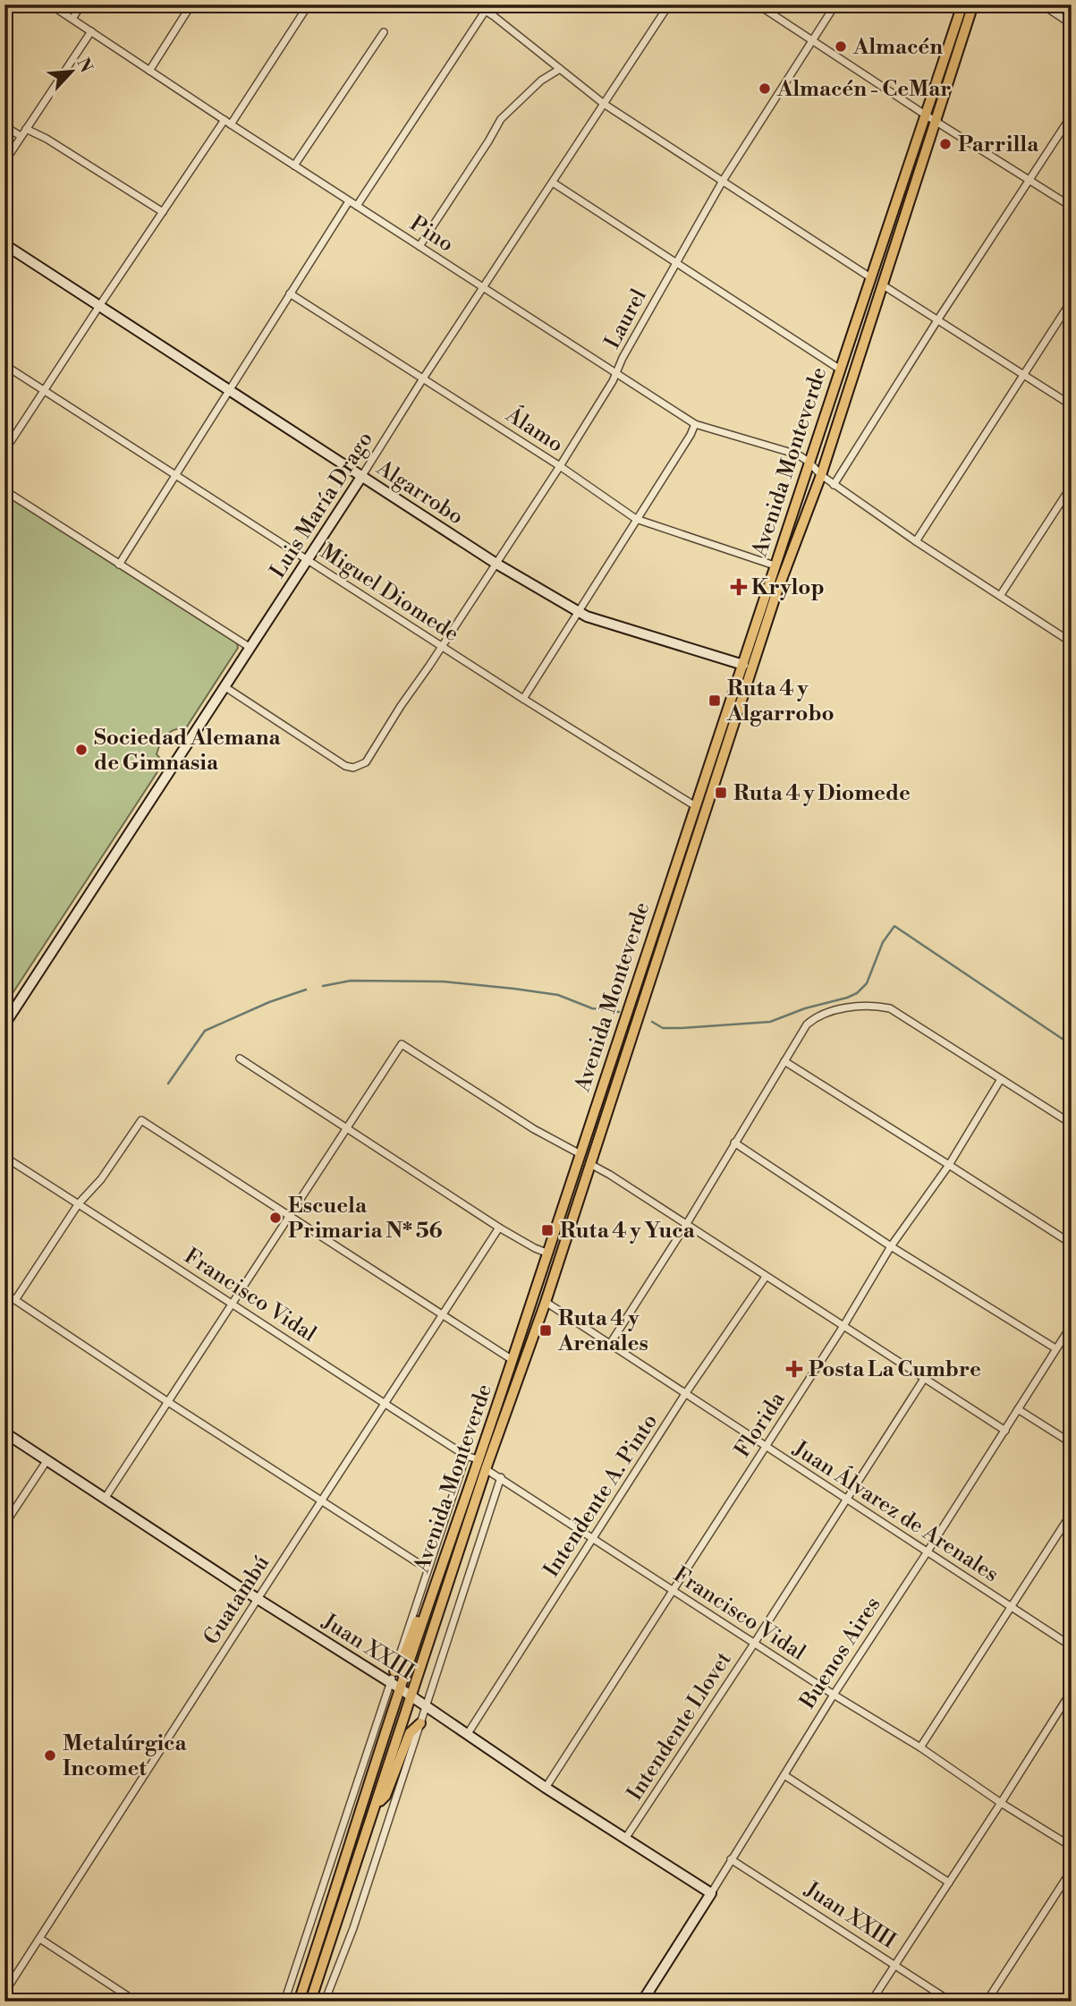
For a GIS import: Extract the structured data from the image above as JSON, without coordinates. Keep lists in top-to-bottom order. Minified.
{"streets":{"main road":["Avenida Monteverde"],"street":["Pino","Laurel","Álamo","Algarrobo","Luis María Drago","Miguel Diomede","Francisco Vidal","Florida","Intendente A. Pinto","Juan Álvarez de Arenales","Guatambú","Juan XXIII","Buenos Aires","Intendente Llovet"]},"crossings":[["Pino","Laurel"],["Pino","Avenida Monteverde"],["Pino","Luis María Drago"],["Laurel","Álamo"],["Laurel","Algarrobo"],["Laurel","Luis María Drago"],["Laurel","Miguel Diomede"],["Álamo","Avenida Monteverde"],["Álamo","Luis María Drago"],["Avenida Monteverde","Algarrobo"],["Avenida Monteverde","Miguel Diomede"],["Avenida Monteverde","Francisco Vidal"],["Avenida Monteverde","Juan Álvarez de Arenales"],["Avenida Monteverde","Juan XXIII"],["Algarrobo","Luis María Drago"],["Luis María Drago","Miguel Diomede"],["Francisco Vidal","Florida"],["Francisco Vidal","Intendente A. Pinto"],["Francisco Vidal","Guatambú"],["Francisco Vidal","Buenos Aires"],["Francisco Vidal","Intendente Llovet"],["Florida","Juan Álvarez de Arenales"],["Florida","Juan XXIII"],["Intendente A. Pinto","Juan Álvarez de Arenales"],["Intendente A. Pinto","Juan XXIII"],["Juan Álvarez de Arenales","Buenos Aires"],["Juan Álvarez de Arenales","Intendente Llovet"],["Guatambú","Juan XXIII"],["Juan XXIII","Buenos Aires"],["Juan XXIII","Intendente Llovet"]],"places":{"other":["Almacén","Almacén - CeMar","Parrilla","Sociedad Alemana de Gimnasia","Escuela Primaria N* 56","Metalúrgica Incomet"],"health":["Krylop","Posta La Cumbre"],"transit":["Ruta 4 y Algarrobo","Ruta 4 y Diomede","Ruta 4 y Yuca","Ruta 4 y Arenales"]},"north":"top right"}
